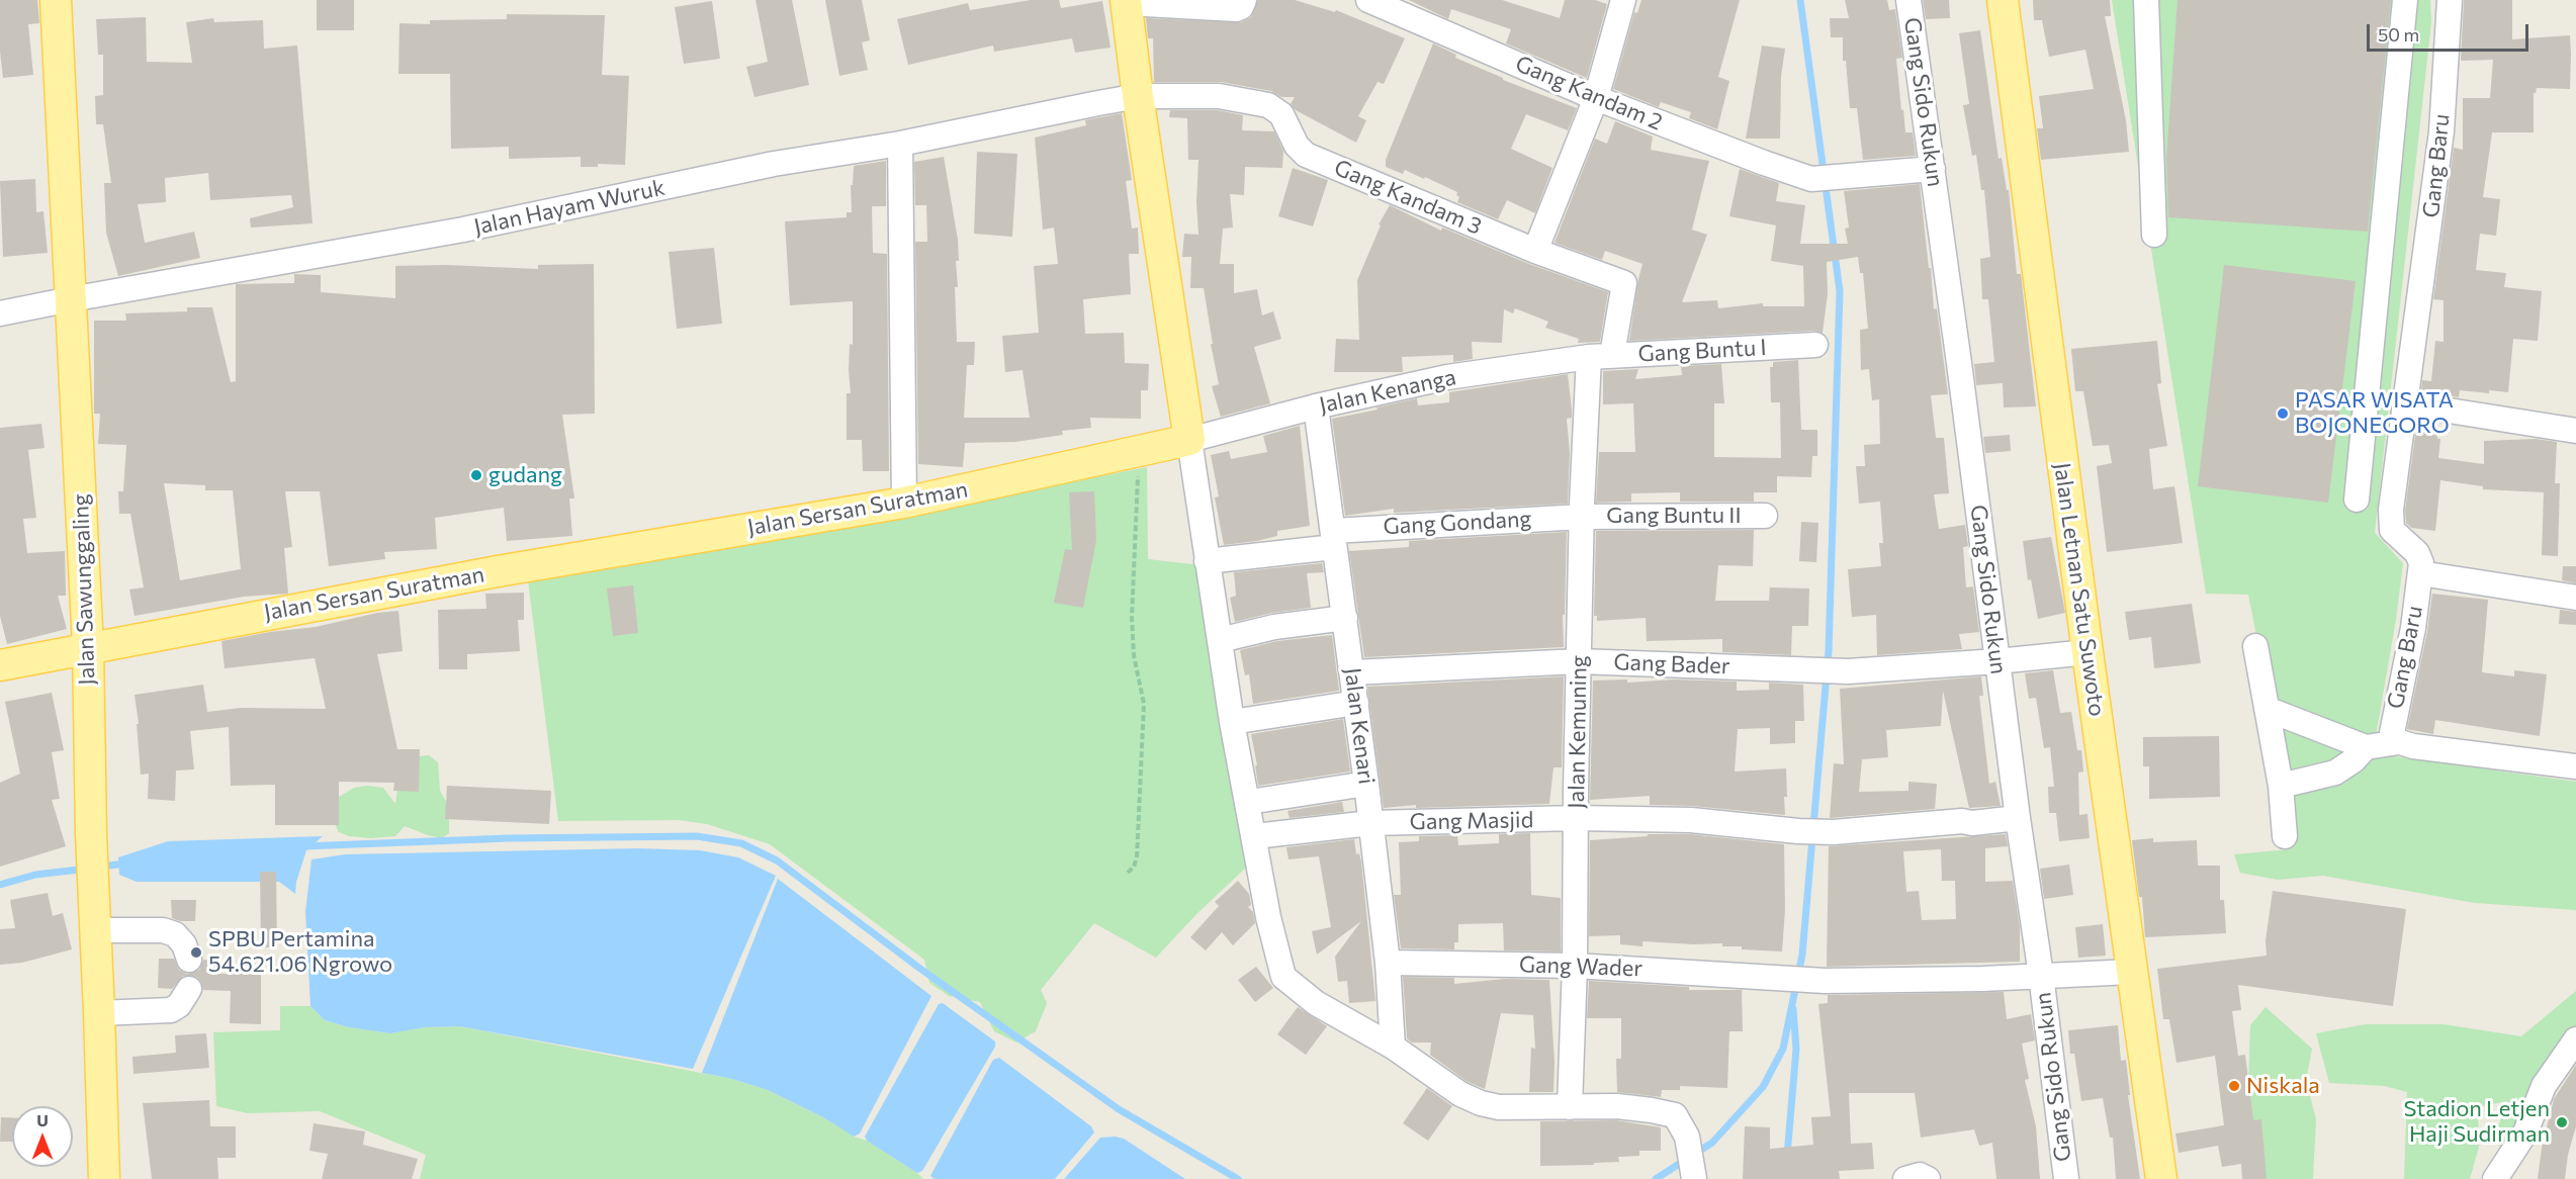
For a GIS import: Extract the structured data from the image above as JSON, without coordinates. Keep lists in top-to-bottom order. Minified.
{"streets":{"main road":["Jalan Sersan Suratman","Jalan Sawunggaling","Jalan Letnan Satu Suwoto"],"street":["Gang Kandam 2","Gang Sido Rukun","Gang Baru","Gang Kandam 3","Jalan Hayam Wuruk","Gang Buntu I","Jalan Kenanga","Gang Buntu II","Gang Gondang","Gang Bader","Jalan Kenari","Jalan Kemuning","Gang Masjid","Gang Wader"]},"crossings":[["Gang Kandam 2","Gang Sido Rukun"],["Gang Sido Rukun","Gang Bader"],["Gang Sido Rukun","Gang Masjid"],["Gang Sido Rukun","Gang Wader"],["Gang Kandam 3","Jalan Hayam Wuruk"],["Gang Kandam 3","Gang Buntu I"],["Gang Kandam 3","Jalan Kenanga"],["Gang Kandam 3","Jalan Kemuning"],["Jalan Hayam Wuruk","Jalan Sawunggaling"],["Gang Buntu I","Jalan Kenanga"],["Gang Buntu I","Jalan Kemuning"],["Jalan Kenanga","Jalan Sersan Suratman"],["Jalan Kenanga","Jalan Kenari"],["Jalan Kenanga","Jalan Kemuning"],["Jalan Sersan Suratman","Jalan Sawunggaling"],["Gang Buntu II","Gang Gondang"],["Gang Buntu II","Jalan Kemuning"],["Gang Gondang","Jalan Kenari"],["Gang Gondang","Jalan Kemuning"],["Gang Bader","Jalan Kenari"],["Gang Bader","Jalan Kemuning"],["Jalan Kenari","Gang Masjid"],["Jalan Kenari","Gang Wader"],["Jalan Kemuning","Gang Masjid"],["Jalan Kemuning","Gang Wader"]],"places":["PASAR WISATA BOJONEGORO","gudang","SPBU Pertamina 54.621.06 Ngrowo","Niskala","Stadion Letjen Haji Sudirman"],"scale_bar":"50 m","north":"top"}
